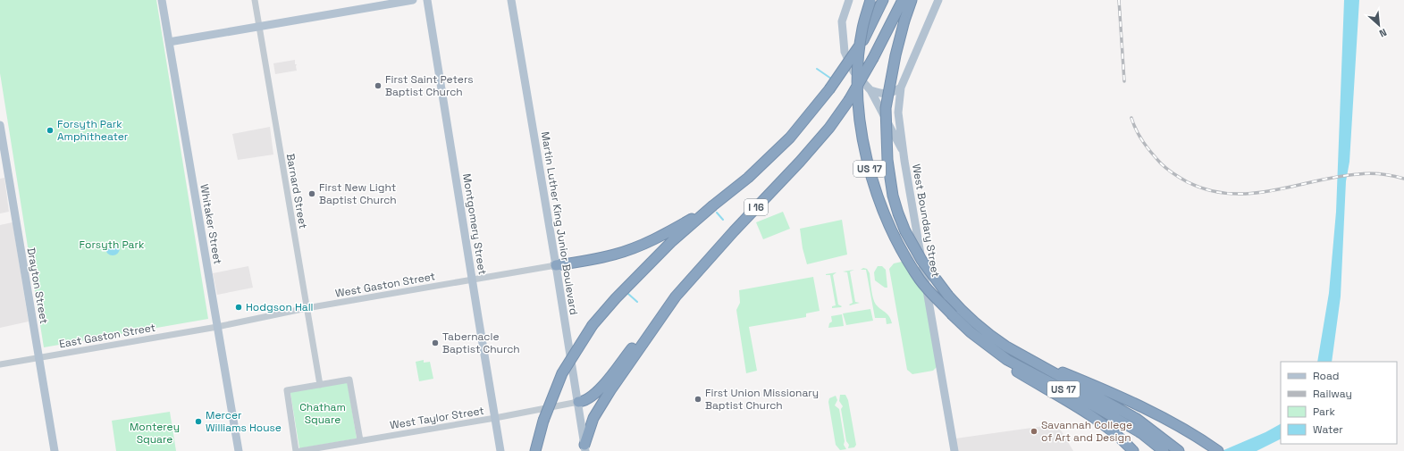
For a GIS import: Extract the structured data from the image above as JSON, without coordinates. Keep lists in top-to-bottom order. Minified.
{"streets":{"highway":["US 17","I 16"],"main road":["West Boundary Street","Martin Luther King Junior Boulevard","Whitaker Street","Montgomery Street","Drayton Street"],"street":["Barnard Street","West Gaston Street","East Gaston Street","West Taylor Street"]},"crossings":[["Barnard Street","West Gaston Street"],["I 16","Martin Luther King Junior Boulevard"],["Martin Luther King Junior Boulevard","West Gaston Street"],["Martin Luther King Junior Boulevard","West Taylor Street"],["Whitaker Street","West Gaston Street"],["Whitaker Street","East Gaston Street"],["Montgomery Street","West Gaston Street"],["Montgomery Street","West Taylor Street"],["West Gaston Street","East Gaston Street"],["Drayton Street","East Gaston Street"]],"parks":["Forsyth Park","Chatham Square","Monterey Square"],"places":["First Saint Peters Baptist Church","Forsyth Park Amphitheater","First New Light Baptist Church","Hodgson Hall","Tabernacle Baptist Church","First Union Missionary Baptist Church","Mercer Williams House","Savannah College of Art and Design"],"legend":["Road","Railway","Park","Water"],"north":"bottom right"}
